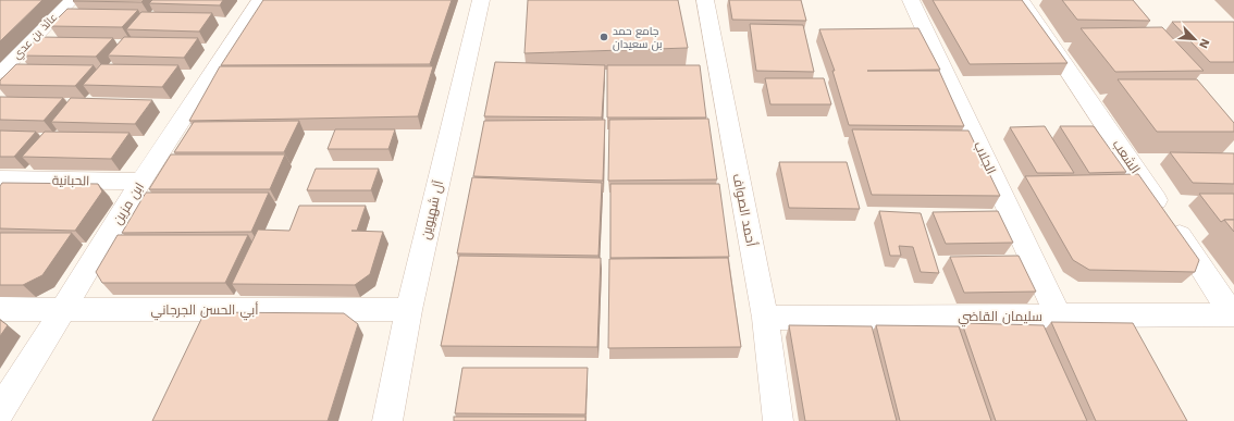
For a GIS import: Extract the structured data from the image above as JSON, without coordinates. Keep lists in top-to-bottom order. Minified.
{"streets":{"street":["عائذ بن عدي","الشعب","الجلاب","الحبانية","ابن مزين","آل شهيوين","أحمد الصواف","أبي الحسن الجرجاني","سليمان القاضي"]},"crossings":[["الشعب","سليمان القاضي"],["الجلاب","سليمان القاضي"],["الحبانية","ابن مزين"],["ابن مزين","أبي الحسن الجرجاني"],["آل شهيوين","أبي الحسن الجرجاني"],["أحمد الصواف","سليمان القاضي"]],"places":["جامع حمد بن سعيدان"],"north":"bottom right"}
